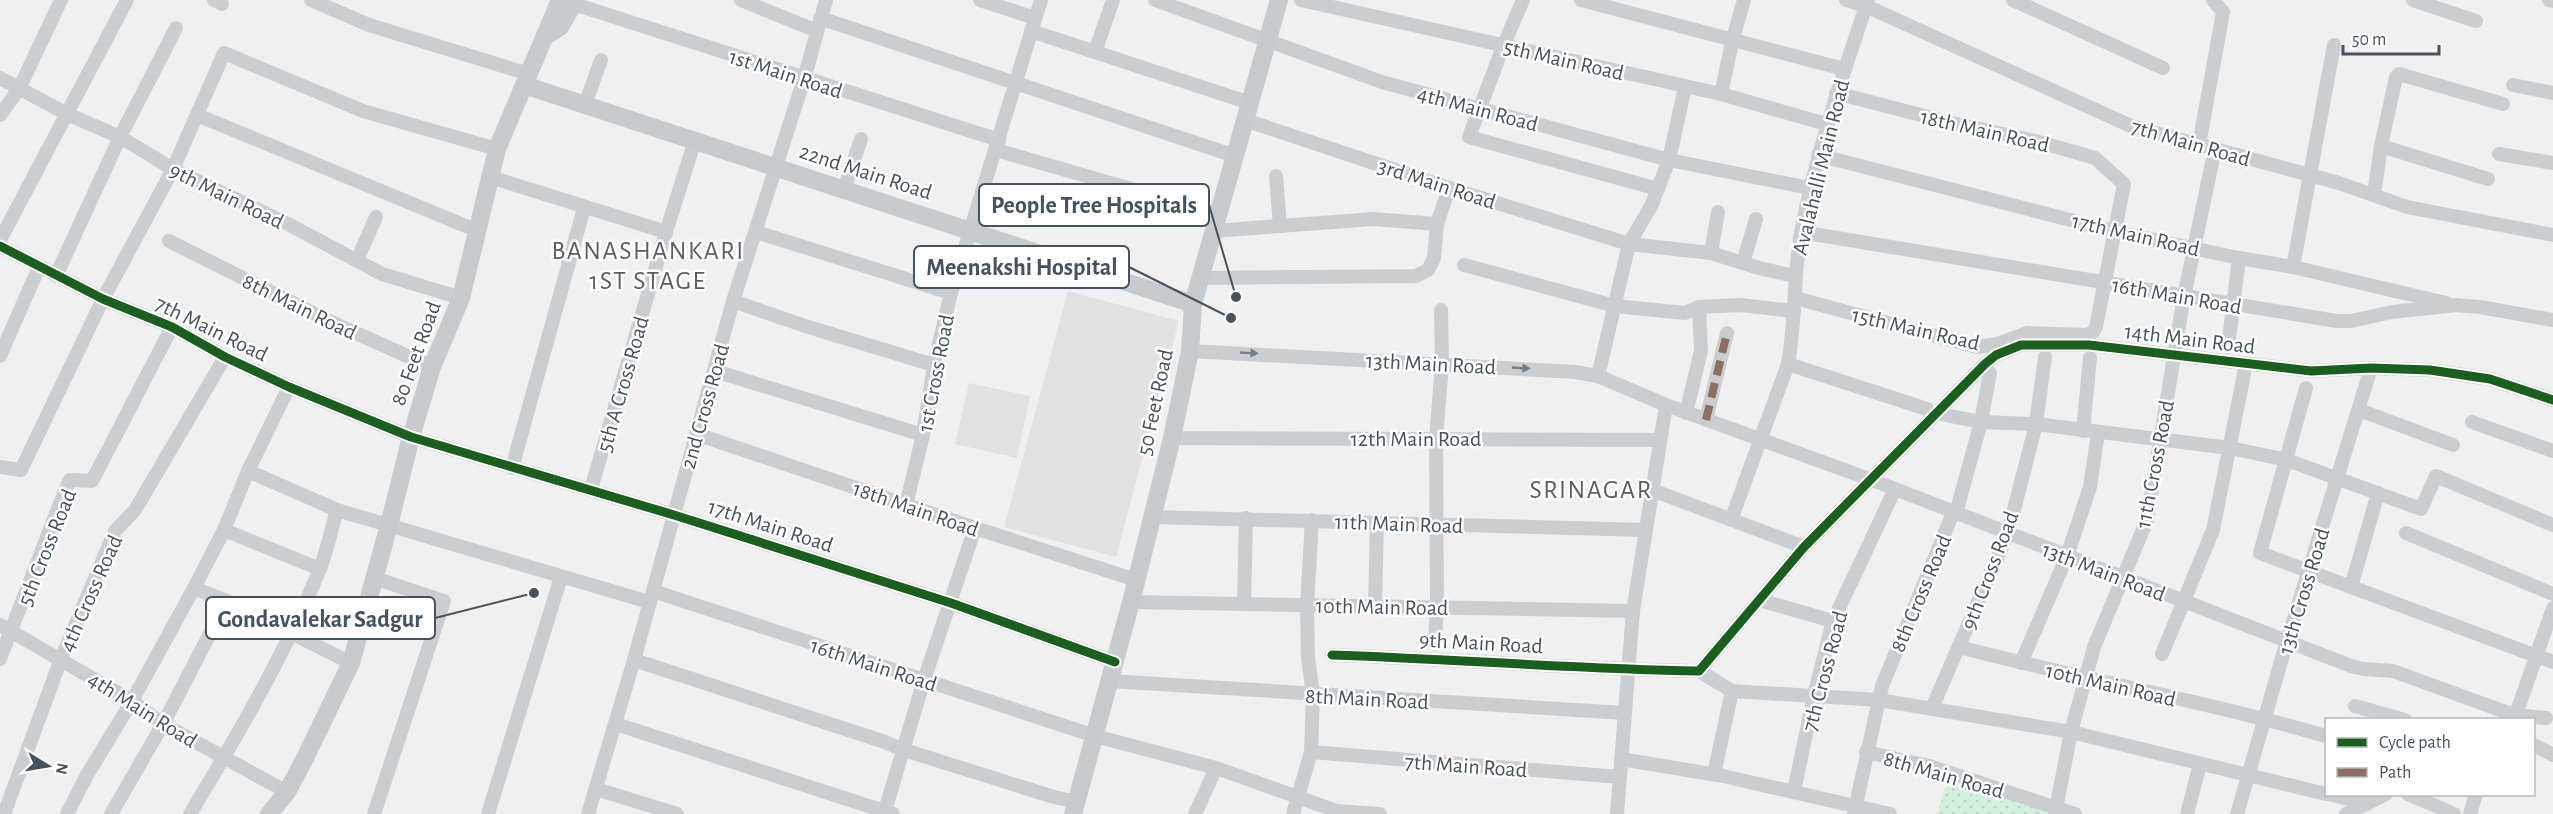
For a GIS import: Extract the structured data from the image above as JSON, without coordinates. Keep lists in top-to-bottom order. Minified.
{"streets":{"main road":["22nd Main Road","80 Feet Road","50 Feet Road"],"street":["5th Main Road","1st Main Road","4th Main Road","18th Main Road","7th Main Road","Avalahalli Main Road","3rd Main Road","9th Main Road","17th Main Road","16th Main Road","8th Main Road","15th Main Road","14th Main Road","13th Main Road","1st Cross Road","5th A Cross Road","2nd Cross Road","12th Main Road","11th Cross Road","11th Main Road","5th Cross Road","9th Cross Road","13th Cross Road","4th Cross Road","8th Cross Road","10th Main Road","7th Cross Road"]},"crossings":[["5th Main Road","Avalahalli Main Road"],["1st Main Road","80 Feet Road"],["1st Main Road","1st Cross Road"],["1st Main Road","50 Feet Road"],["1st Main Road","2nd Cross Road"],["4th Main Road","Avalahalli Main Road"],["4th Main Road","80 Feet Road"],["4th Main Road","50 Feet Road"],["4th Main Road","5th Cross Road"],["4th Main Road","4th Cross Road"],["18th Main Road","Avalahalli Main Road"],["18th Main Road","17th Main Road"],["18th Main Road","1st Cross Road"],["18th Main Road","50 Feet Road"],["18th Main Road","2nd Cross Road"],["7th Main Road","Avalahalli Main Road"],["7th Main Road","17th Main Road"],["7th Main Road","80 Feet Road"],["7th Main Road","11th Cross Road"],["7th Main Road","5th Cross Road"],["7th Main Road","4th Cross Road"],["Avalahalli Main Road","3rd Main Road"],["Avalahalli Main Road","17th Main Road"],["Avalahalli Main Road","16th Main Road"],["Avalahalli Main Road","15th Main Road"],["Avalahalli Main Road","13th Main Road"],["22nd Main Road","80 Feet Road"],["22nd Main Road","1st Cross Road"],["22nd Main Road","5th A Cross Road"],["22nd Main Road","50 Feet Road"],["22nd Main Road","2nd Cross Road"],["3rd Main Road","1st Cross Road"],["3rd Main Road","50 Feet Road"],["9th Main Road","14th Main Road"],["9th Main Road","80 Feet Road"],["17th Main Road","16th Main Road"],["17th Main Road","80 Feet Road"],["17th Main Road","5th A Cross Road"],["17th Main Road","50 Feet Road"],["17th Main Road","2nd Cross Road"],["17th Main Road","11th Cross Road"],["16th Main Road","15th Main Road"],["16th Main Road","80 Feet Road"],["16th Main Road","50 Feet Road"],["16th Main Road","2nd Cross Road"],["16th Main Road","11th Cross Road"],["8th Main Road","80 Feet Road"],["8th Main Road","50 Feet Road"],["8th Main Road","11th Cross Road"],["8th Main Road","8th Cross Road"],["14th Main Road","13th Main Road"],["14th Main Road","11th Cross Road"],["14th Main Road","13th Cross Road"],["13th Main Road","50 Feet Road"],["13th Main Road","11th Cross Road"],["13th Main Road","9th Cross Road"],["13th Main Road","13th Cross Road"],["13th Main Road","8th Cross Road"],["13th Main Road","7th Cross Road"],["50 Feet Road","12th Main Road"],["50 Feet Road","11th Main Road"],["50 Feet Road","10th Main Road"],["11th Cross Road","10th Main Road"],["9th Cross Road","10th Main Road"],["13th Cross Road","10th Main Road"]],"districts":["BANASHANKARI 1ST STAGE","SRINAGAR"],"places":["People Tree Hospitals","Meenakshi Hospital","Gondavalekar Sadgur"],"legend":["Cycle path","Path"],"scale_bar":"50 m","north":"right"}
